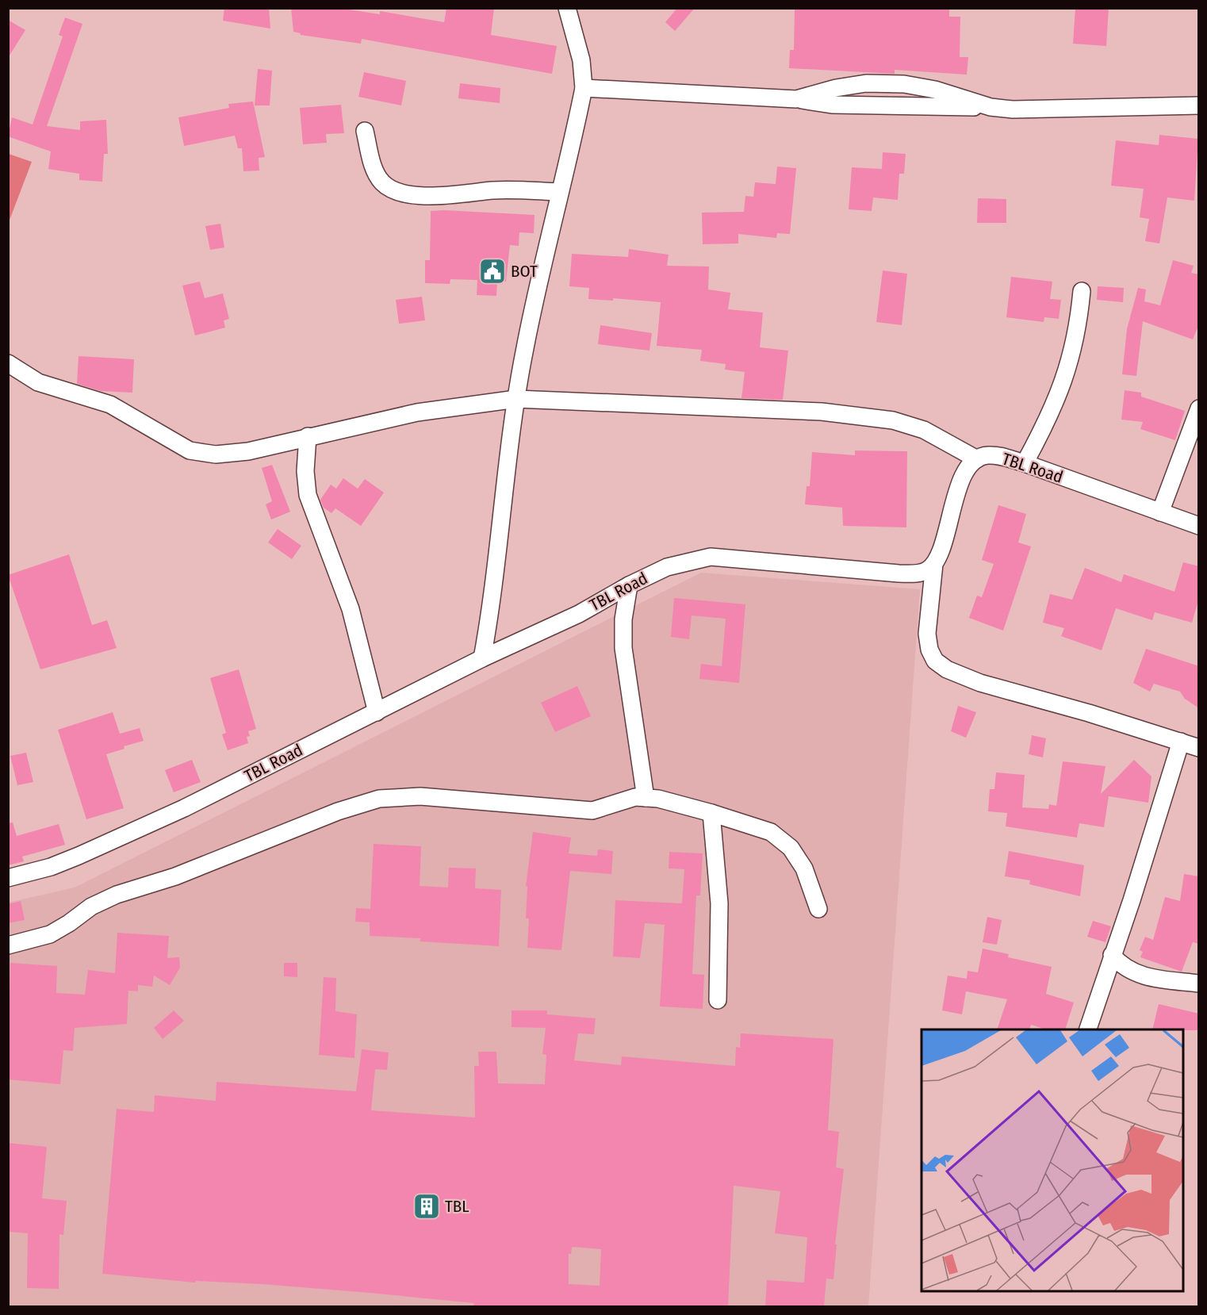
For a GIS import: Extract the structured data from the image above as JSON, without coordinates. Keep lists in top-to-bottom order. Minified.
{"streets":{"street":["TBL Road"]},"places":{"public building":["BOT"],"building":["TBL"]}}
